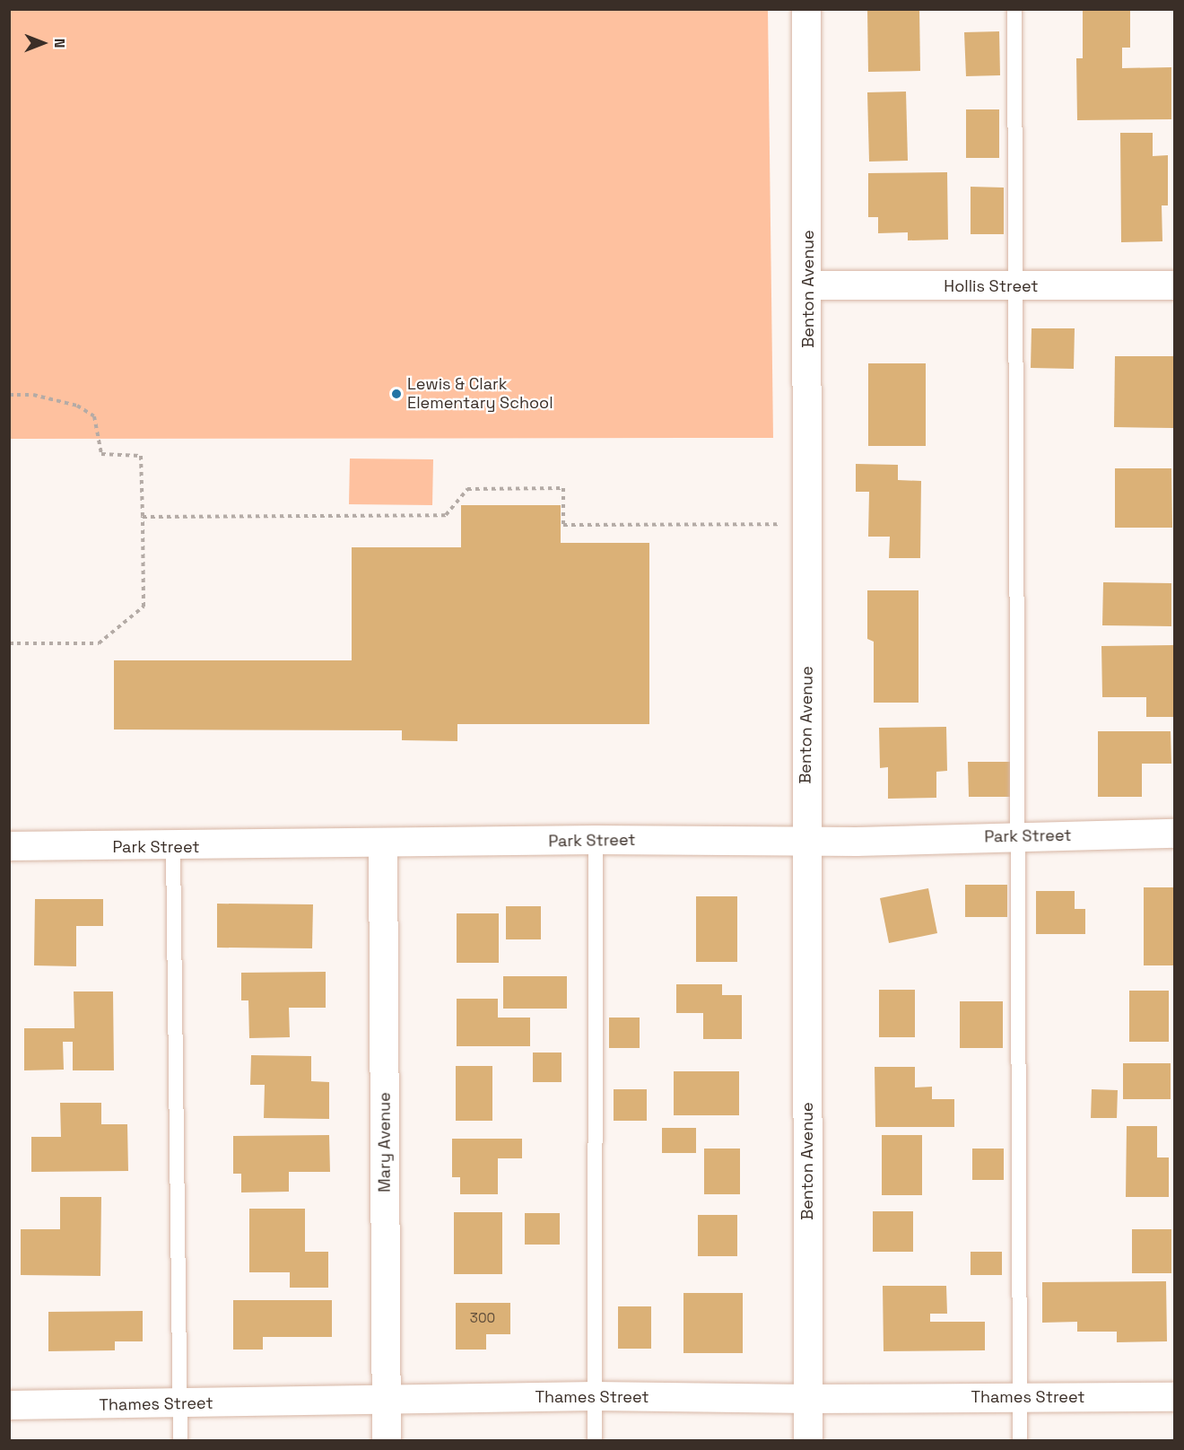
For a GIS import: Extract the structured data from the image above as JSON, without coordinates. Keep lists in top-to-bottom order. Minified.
{"streets":{"street":["Hollis Street","Benton Avenue","Park Street","Mary Avenue","Thames Street"]},"crossings":[["Hollis Street","Benton Avenue"],["Benton Avenue","Park Street"],["Benton Avenue","Thames Street"],["Park Street","Mary Avenue"],["Mary Avenue","Thames Street"]],"places":["Lewis & Clark Elementary School"],"house_numbers":["300"],"north":"right"}
